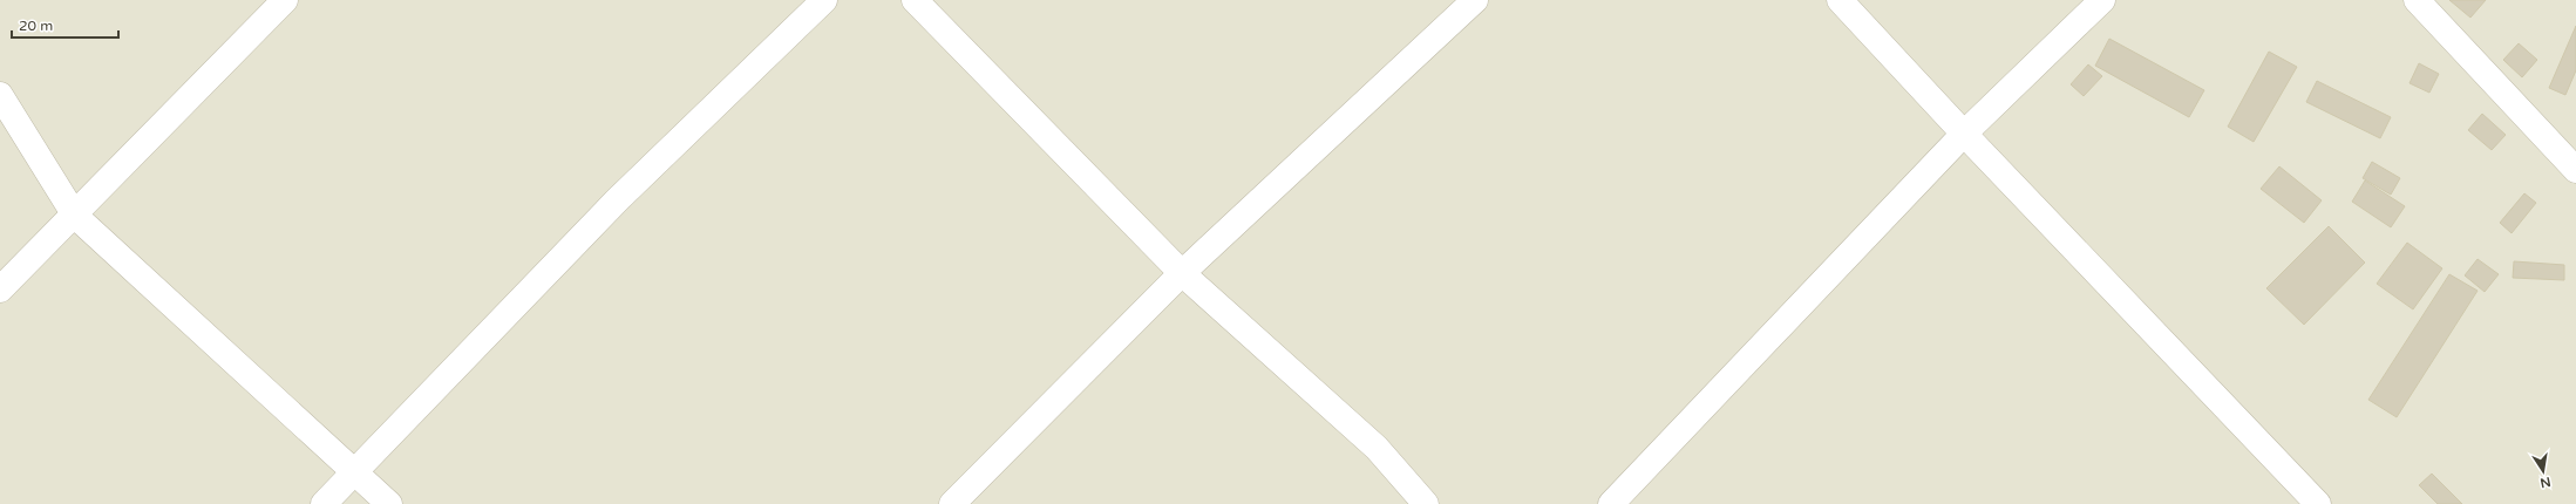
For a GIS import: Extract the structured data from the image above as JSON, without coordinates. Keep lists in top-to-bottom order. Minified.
{"scale_bar":"20 m","north":"bottom"}
